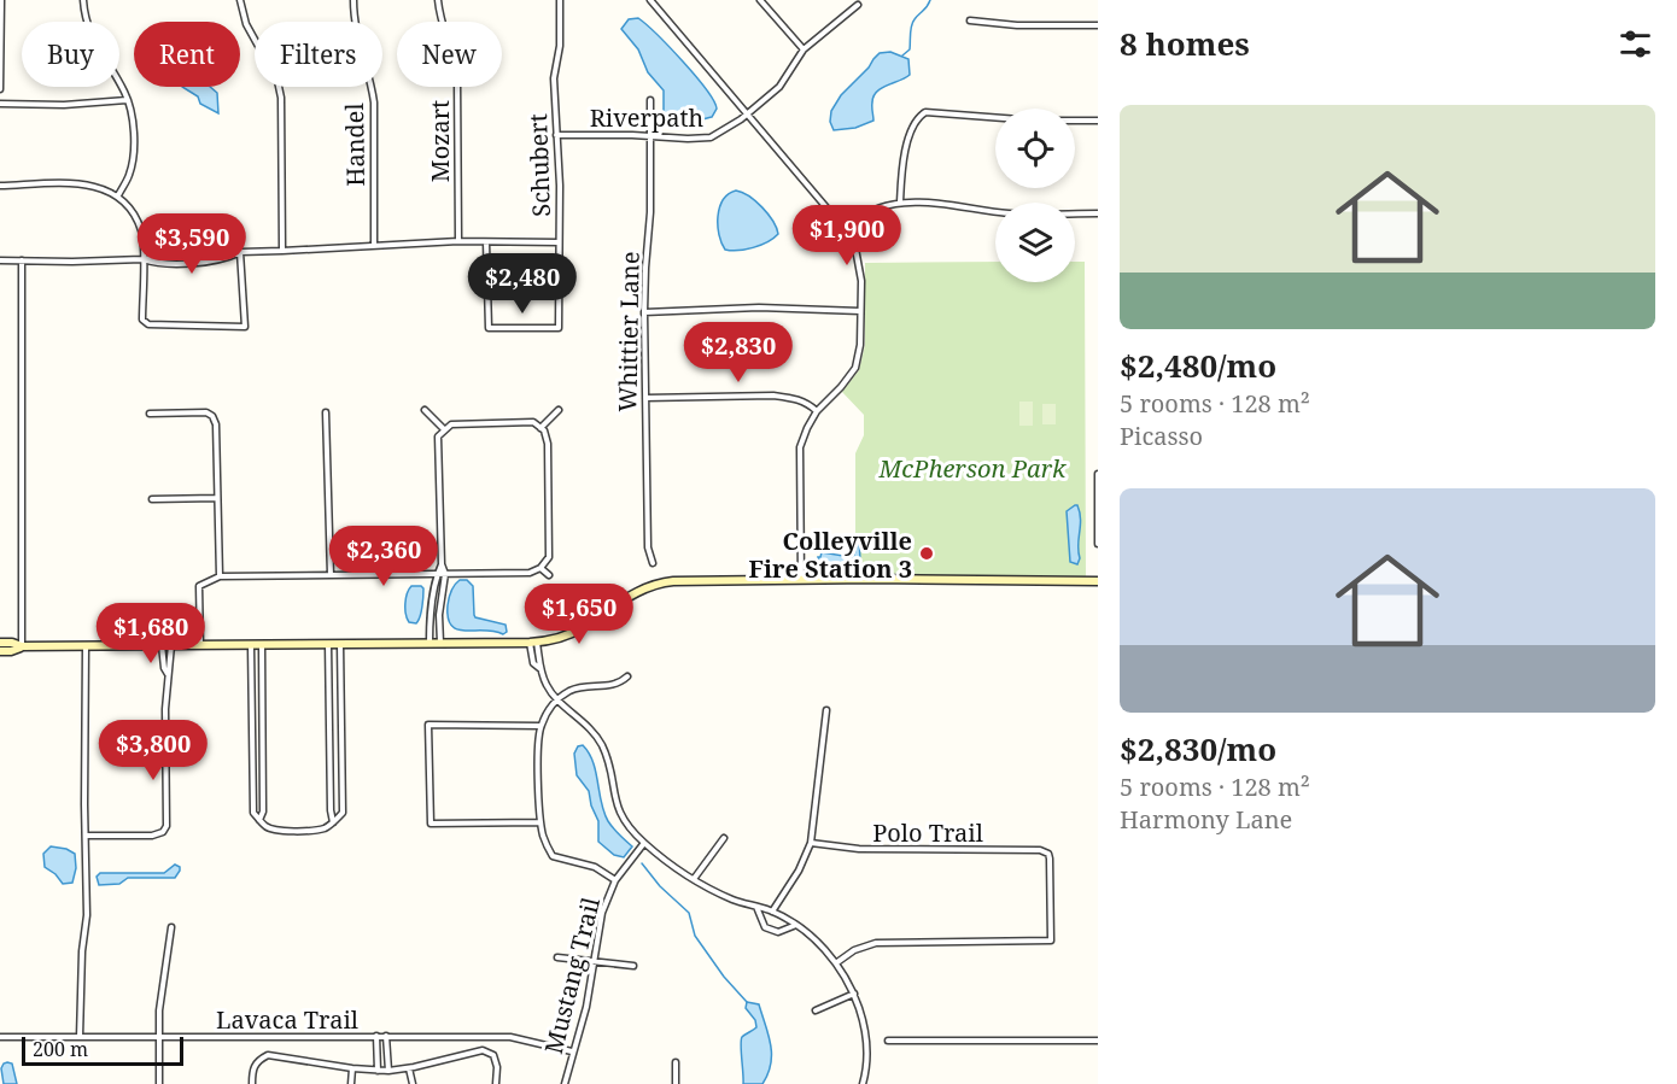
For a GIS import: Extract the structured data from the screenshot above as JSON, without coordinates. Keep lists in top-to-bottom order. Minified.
{"streets":{"street":["Riverpath","Mozart","Handel","Schubert","Whittier Lane","Polo Trail","Mustang Trail","Lavaca Trail"]},"crossings":[["Riverpath","Schubert"],["Riverpath","Whittier Lane"],["Mustang Trail","Lavaca Trail"]],"parks":["McPherson Park"],"places":["Colleyville Fire Station 3"],"scale_bar":"200 m","page":{"heading":"8 homes","chip":["Buy","Rent","Filters","New"],"list":[{"name":"$2,480/mo","note":"5 rooms · 128 m² · Picasso"},{"name":"$2,830/mo","note":"5 rooms · 128 m² · Harmony Lane"}],"price":["$1,900","$3,590","$2,480","$2,830","$2,360","$1,650","$1,680","$3,800"],"scale":"200 m"}}
